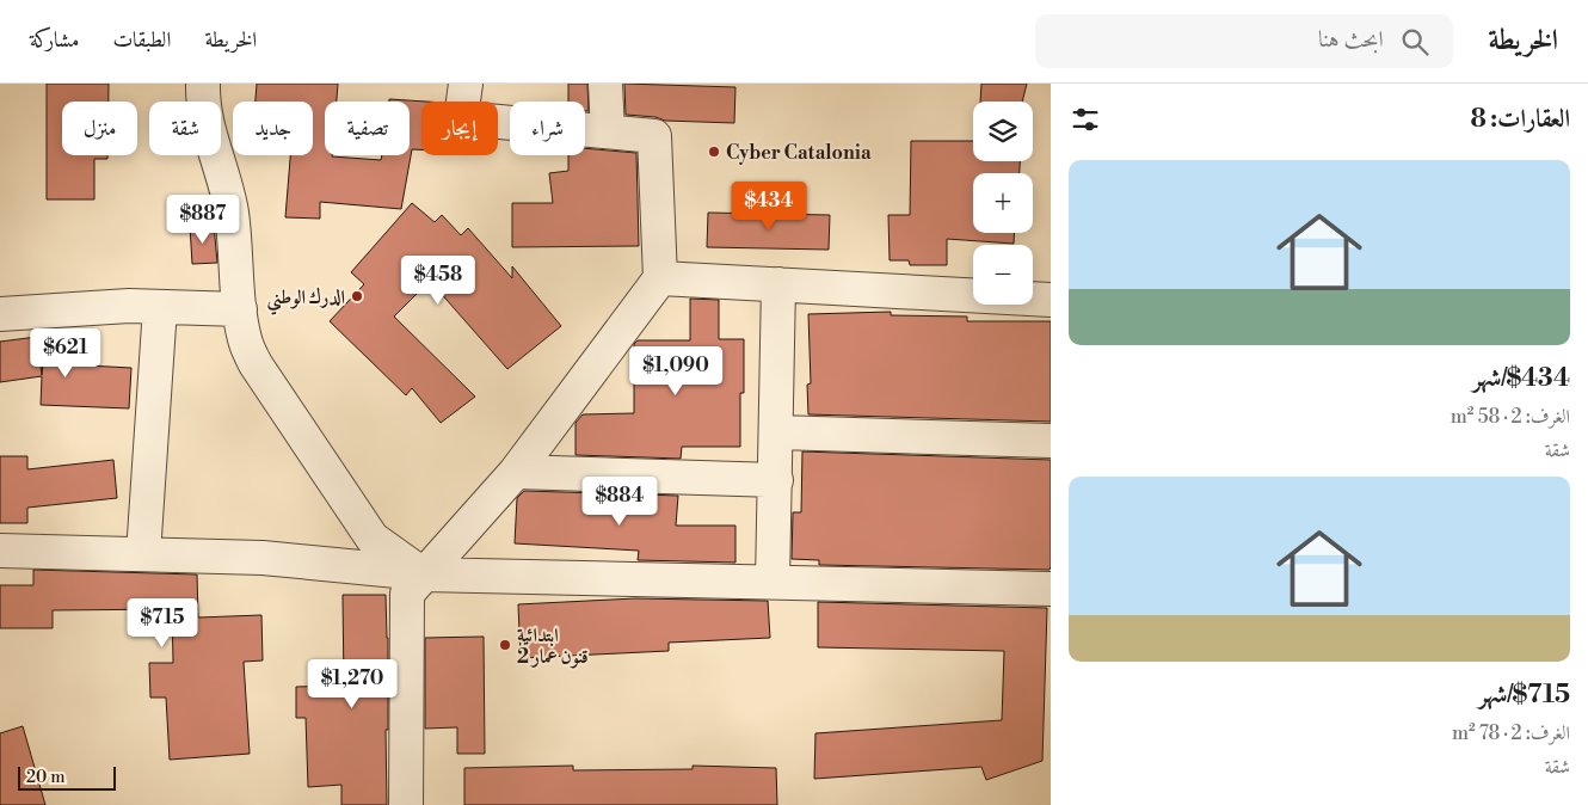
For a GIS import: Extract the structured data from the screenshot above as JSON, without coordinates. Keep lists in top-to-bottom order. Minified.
{"places":["Cyber Catalonia","الدرك الوطني","ابتدائية قنون عمار 2"],"scale_bar":"20 m","page":{"header":"الخريطة","search":"ابحث هنا","nav":["الخريطة","الطبقات","مشاركة"],"heading":"العقارات: 8","map_buttons":["+","−"],"chip":["شراء","إيجار","تصفية","جديد","شقة","منزل"],"list":[{"name":"$434/شهر","note":"الغرف: 2 · 58 m² · شقة"},{"name":"$715/شهر","note":"الغرف: 2 · 78 m² · شقة"}],"price":["$434","$887","$458","$621","$1,090","$884","$715","$1,270"],"scale":"20 m"}}
